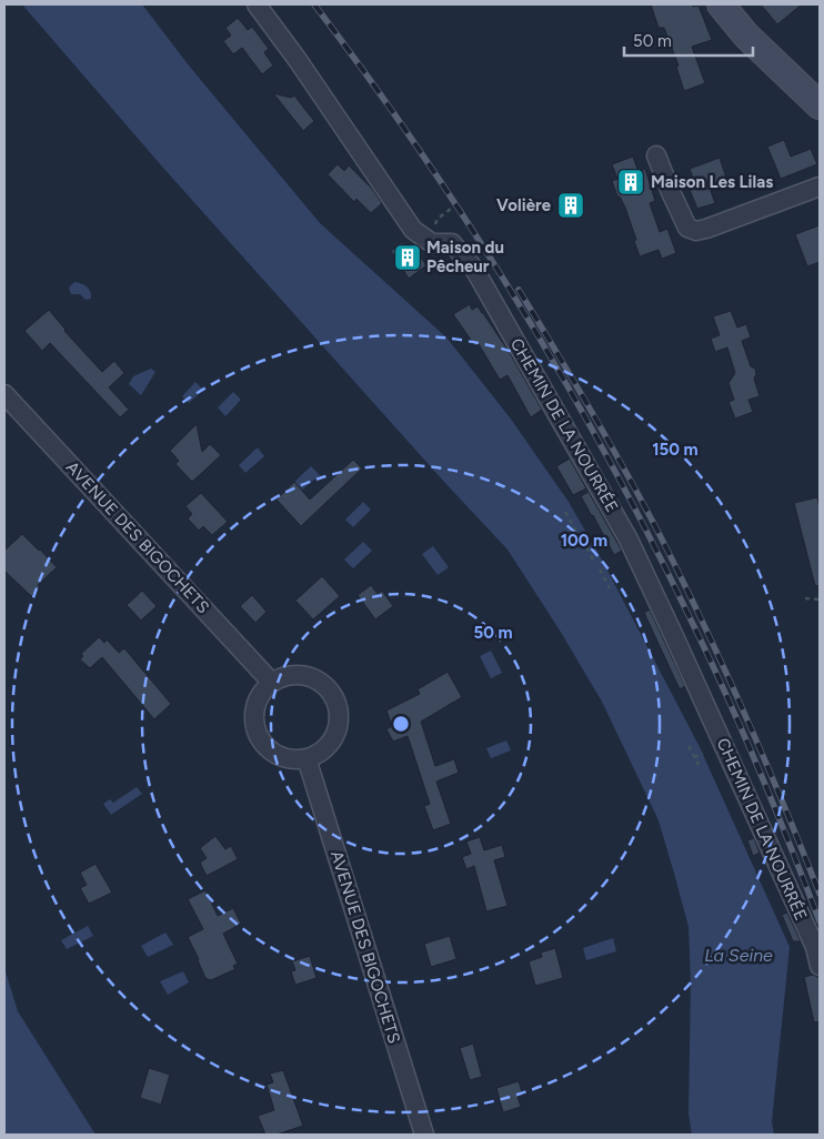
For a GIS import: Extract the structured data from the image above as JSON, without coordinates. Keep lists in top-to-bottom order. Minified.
{"streets":{"street":["CHEMIN DE LA NOURRÉE","AVENUE DES BIGOCHETS"]},"water":["La Seine"],"places":{"building":["Maison Les Lilas","Volière","Maison du Pêcheur"]},"scale_bar":"50 m","rings":["150 m","100 m","50 m"]}
